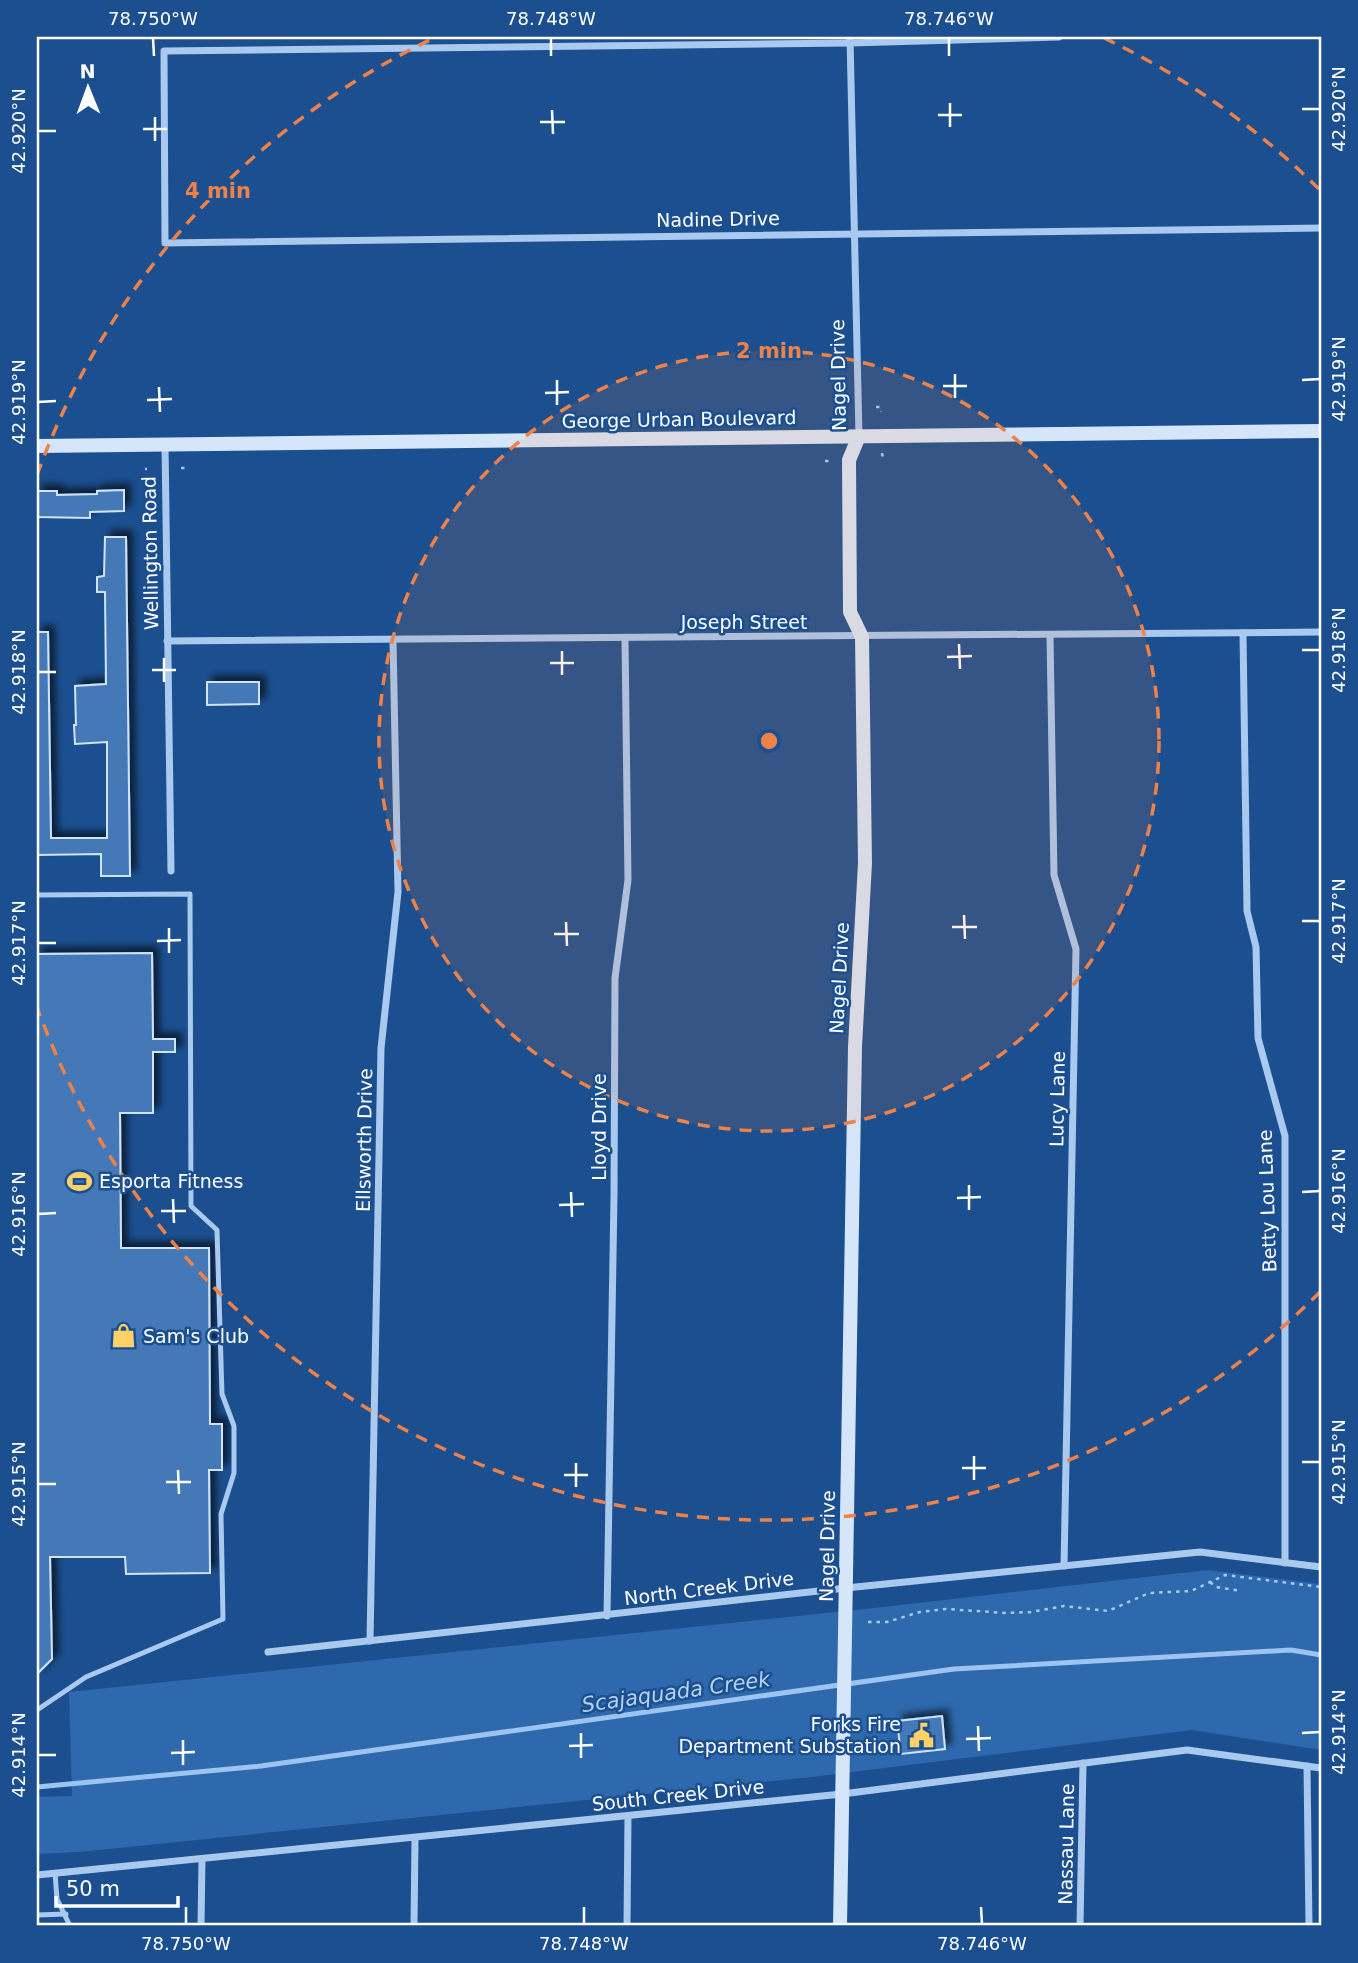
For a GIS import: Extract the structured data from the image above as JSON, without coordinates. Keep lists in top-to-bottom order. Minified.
{"streets":{"street":["Nadine Drive","Nagel Drive","George Urban Boulevard","Wellington Road","Joseph Street","Lucy Lane","Lloyd Drive","Ellsworth Drive","Betty Lou Lane","North Creek Drive","South Creek Drive","Nassau Lane"]},"crossings":[["Nadine Drive","Nagel Drive"],["Nagel Drive","George Urban Boulevard"],["Nagel Drive","Joseph Street"],["Nagel Drive","North Creek Drive"],["Nagel Drive","South Creek Drive"],["George Urban Boulevard","Wellington Road"],["Wellington Road","Joseph Street"],["Joseph Street","Lucy Lane"],["Joseph Street","Lloyd Drive"],["Joseph Street","Ellsworth Drive"],["Joseph Street","Betty Lou Lane"],["Lucy Lane","North Creek Drive"],["Lloyd Drive","North Creek Drive"],["Ellsworth Drive","North Creek Drive"],["Betty Lou Lane","North Creek Drive"],["South Creek Drive","Nassau Lane"]],"water":["Scajaquada Creek"],"places":{"sports":["Esporta Fitness"],"shop":["Sam's Club"],"public building":["Forks Fire Department Substation"]},"scale_bar":"50 m","north":"top","coordinates":["78.750°W","78.748°W","78.746°W","42.920°N","42.919°N","42.918°N","42.917°N","42.916°N","42.915°N","42.914°N"],"rings":["4 min","2 min"]}
